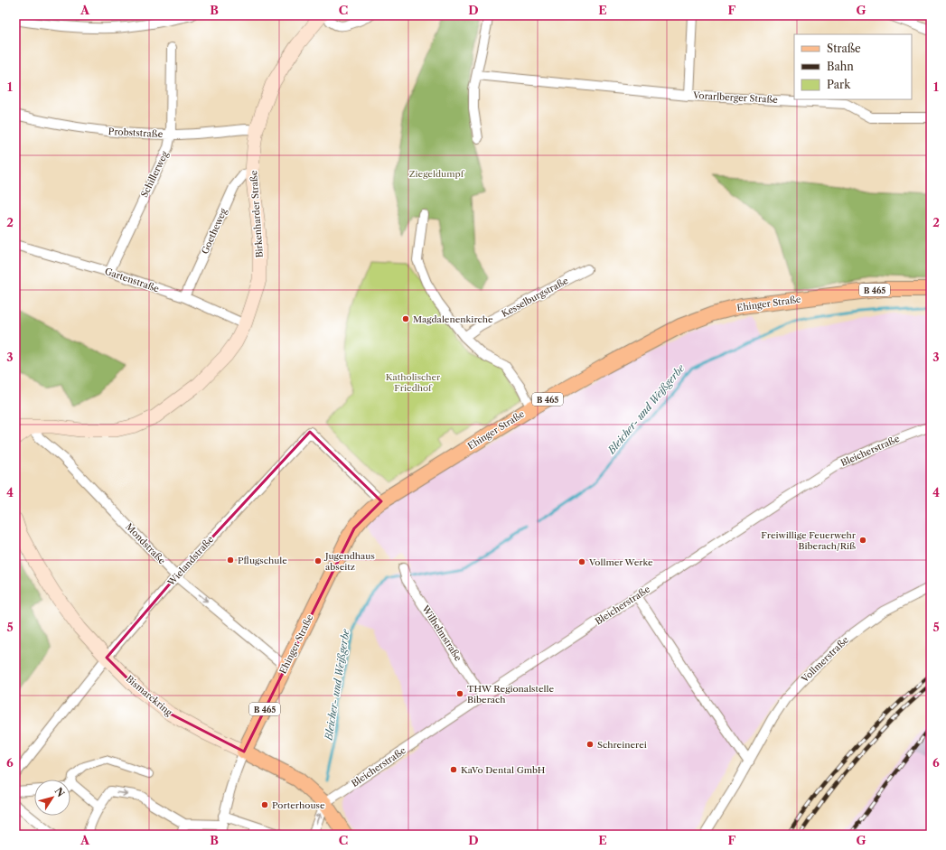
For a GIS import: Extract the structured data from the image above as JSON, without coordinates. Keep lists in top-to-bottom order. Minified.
{"streets":{"main road":["Birkenharder Straße","B 465","Ehinger Straße","Bismarckring"],"street":["Vorarlberger Straße","Probststraße","Schillerweg","Goetheweg","Gartenstraße","Kesselburgstraße","Bleicherstraße","Mondstraße","Wielandstraße","Wilhelmstraße","Vollmerstraße"]},"crossings":[["Probststraße","Schillerweg"],["Probststraße","Birkenharder Straße"],["Schillerweg","Gartenstraße"],["Birkenharder Straße","Goetheweg"],["Birkenharder Straße","Gartenstraße"],["Birkenharder Straße","Mondstraße"],["Goetheweg","Gartenstraße"],["Ehinger Straße","Mondstraße"],["Ehinger Straße","Wielandstraße"],["Ehinger Straße","Bismarckring"],["Bleicherstraße","Wilhelmstraße"],["Bleicherstraße","Bismarckring"],["Mondstraße","Wielandstraße"],["Wielandstraße","Bismarckring"]],"one_way":["Mondstraße"],"water":["Bleicher- und Weißgerbe"],"parks":["Ziegeldumpf","Katholischer Friedhof"],"places":["Magdalenenkirche","Freiwillige Feuerwehr Biberach/Riß","Pflugschule","Jugendhaus abseitz","Vollmer Werke","THW Regionalstelle Biberach","Schreinerei","KaVo Dental GmbH","Porterhouse"],"legend":["Straße","Bahn","Park"],"north":"top right","grid":{"columns":["A","B","C","D","E","F","G"],"rows":["1","2","3","4","5","6"]}}
